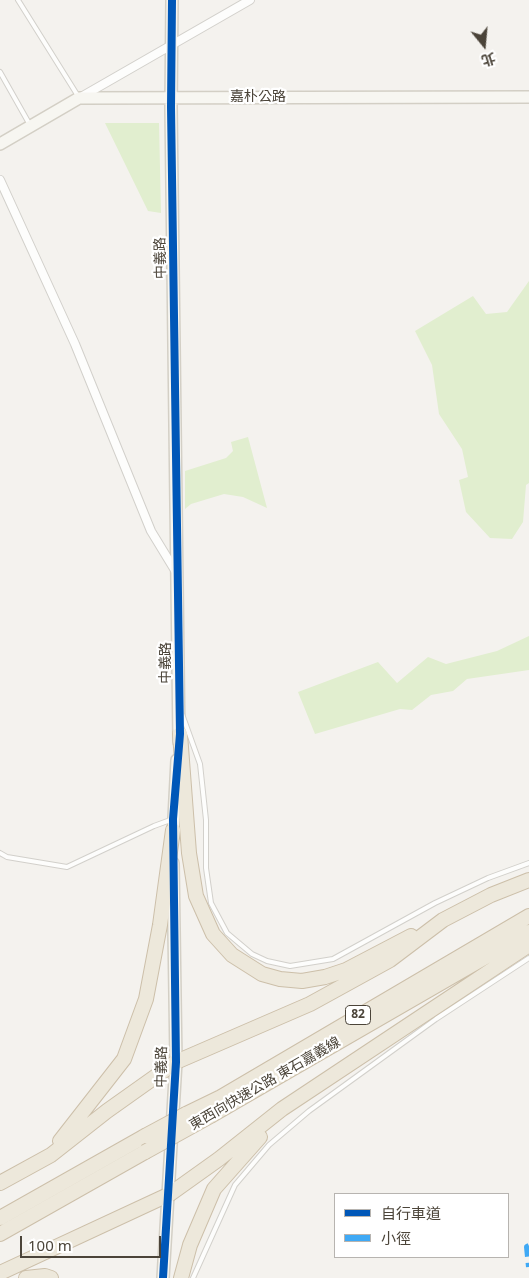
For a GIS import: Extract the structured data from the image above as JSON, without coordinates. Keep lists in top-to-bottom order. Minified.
{"streets":{"highway":["82","東西向快速公路 東石嘉義線"],"street":["嘉朴公路","中義路"]},"crossings":[["嘉朴公路","中義路"]],"legend":["自行車道","小徑"],"scale_bar":"100 m","north":"bottom"}
